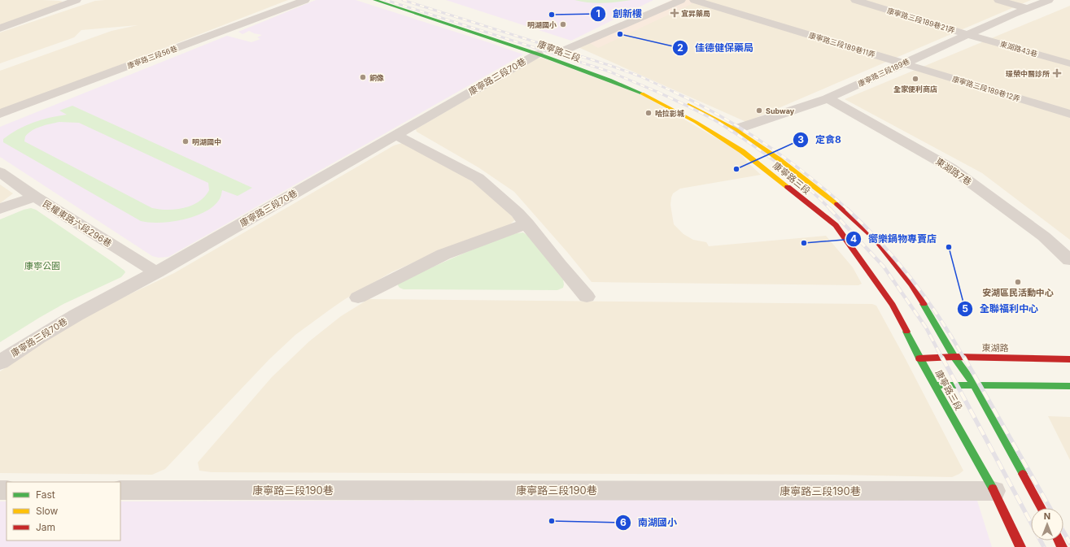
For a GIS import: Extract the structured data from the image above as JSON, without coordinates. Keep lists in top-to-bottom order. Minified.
{"streets":{"main road":["康寧路三段","東湖路"],"street":["康寧路三段189巷21弄","康寧路三段189巷11弄","東湖路43巷","康寧路三段56巷","康寧路三段189巷","康寧路三段70巷","康寧路三段189巷12弄","東湖路7巷","民權東路六段296巷","康寧路三段190巷"]},"crossings":[["康寧路三段189巷21弄","東湖路43巷"],["康寧路三段189巷21弄","康寧路三段189巷"],["康寧路三段189巷11弄","康寧路三段189巷"],["康寧路三段189巷11弄","康寧路三段189巷12弄"],["東湖路43巷","康寧路三段189巷"],["康寧路三段","康寧路三段189巷"],["康寧路三段","康寧路三段70巷"],["康寧路三段","東湖路"],["康寧路三段","康寧路三段190巷"],["康寧路三段189巷","康寧路三段189巷12弄"],["康寧路三段189巷","東湖路7巷"],["康寧路三段70巷","民權東路六段296巷"]],"parks":["康寧公園"],"places":{"health":["宜昇藥局","璟榮中醫診所"],"other":["創新樓","明湖國小","佳德健保藥局","銅像","全家便利商店","Subway","哈拉影城","明湖國中","定食8","嚮樂鍋物專賣店","全聯福利中心","安湖區民活動中心","南湖國小"]},"legend":["Fast","Slow","Jam"],"north":"top"}
